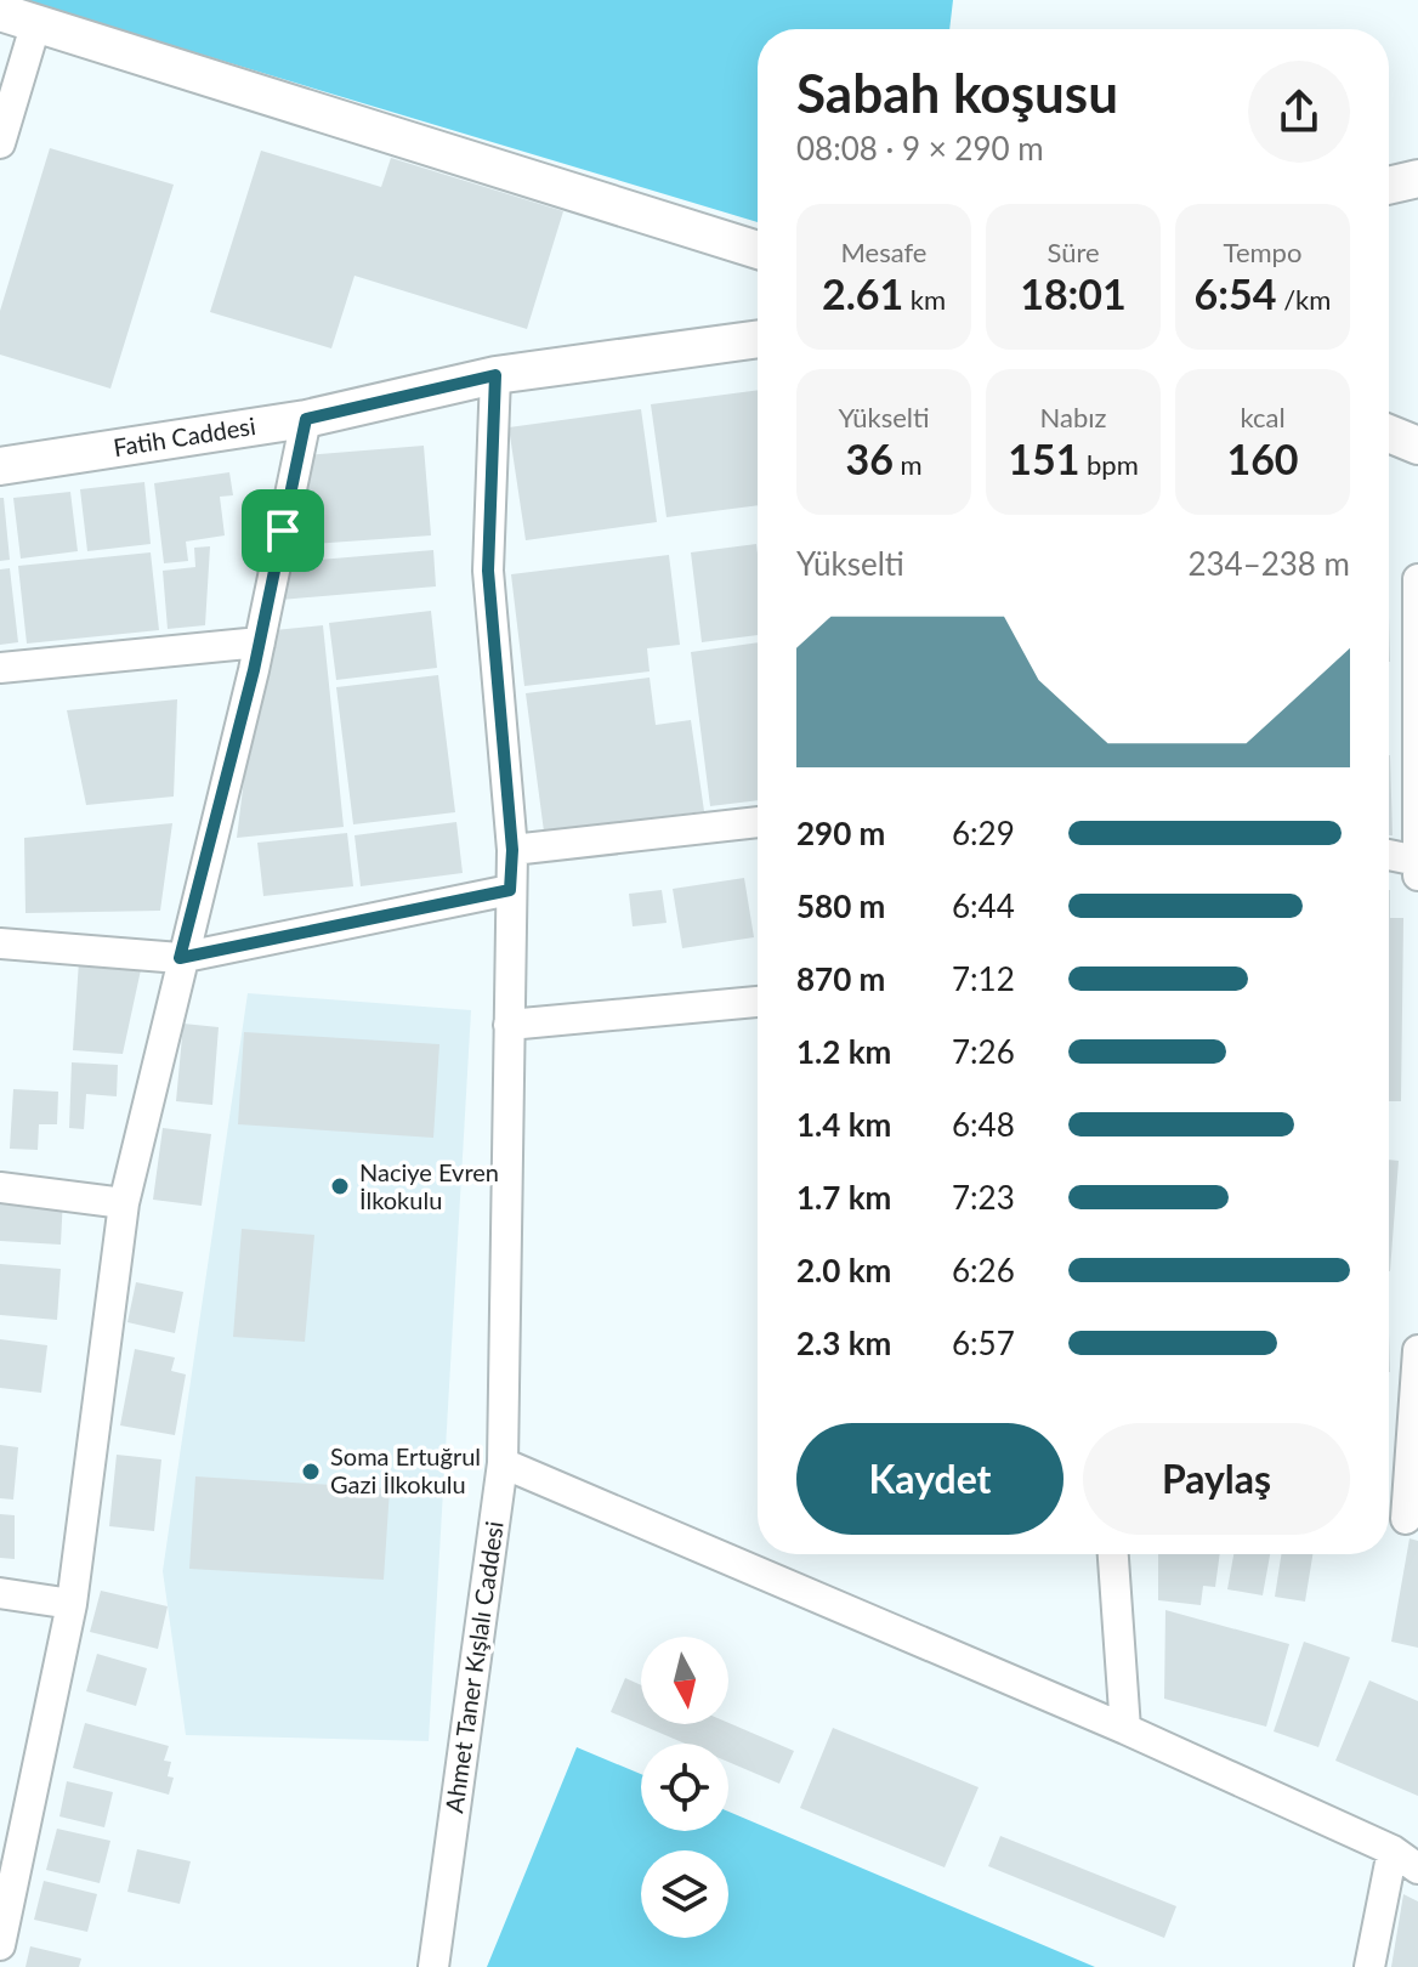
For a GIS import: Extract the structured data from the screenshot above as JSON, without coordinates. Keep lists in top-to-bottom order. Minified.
{"streets":{"street":["Fatih Caddesi","Ahmet Taner Kışlalı Caddesi"]},"crossings":[["Fatih Caddesi","Ahmet Taner Kışlalı Caddesi"]],"places":["Naciye Evren İlkokulu","Soma Ertuğrul Gazi İlkokulu"],"north":"bottom","page":{"heading":["Sabah koşusu","08:08 · 9 × 290 m"],"stats":[["Mesafe","2.61 km"],["Süre","18:01"],["Tempo","6:54 /km"],["Yükselti","36 m"],["Nabız","151 bpm"],["kcal","160"]],"chart":["Yükselti","234–238 m"],"list":[{"name":"290 m","note":"6:29"},{"name":"580 m","note":"6:44"},{"name":"870 m","note":"7:12"},{"name":"1.2 km","note":"7:26"},{"name":"1.4 km","note":"6:48"},{"name":"1.7 km","note":"7:23"},{"name":"2.0 km","note":"6:26"},{"name":"2.3 km","note":"6:57"}],"buttons":["Kaydet","Paylaş"]}}
